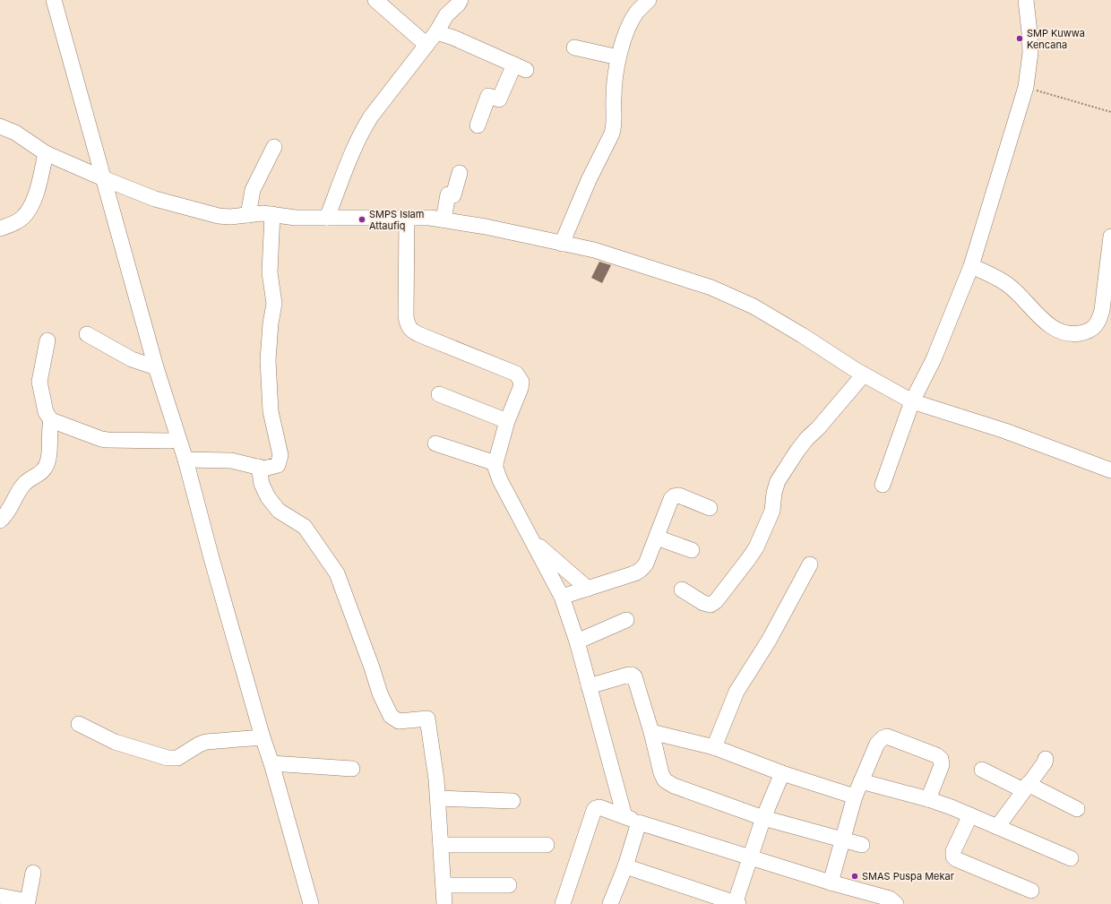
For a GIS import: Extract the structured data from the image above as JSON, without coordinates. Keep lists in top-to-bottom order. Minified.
{"places":["SMP Kuwwa Kencana","SMPS Islam Attaufiq","SMAS Puspa Mekar"]}
